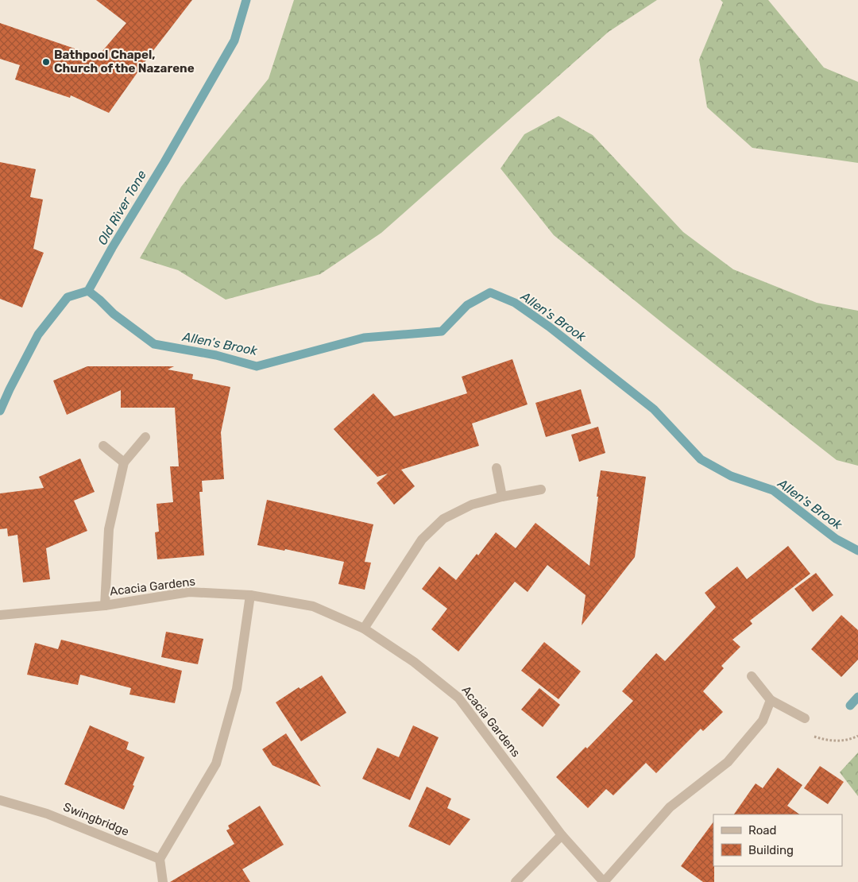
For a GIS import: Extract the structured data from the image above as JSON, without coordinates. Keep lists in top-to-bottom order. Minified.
{"streets":{"street":["Acacia Gardens","Swingbridge"]},"water":["Old River Tone","Allen's Brook"],"places":["Bathpool Chapel, Church of the Nazarene"],"legend":["Road","Building"]}
